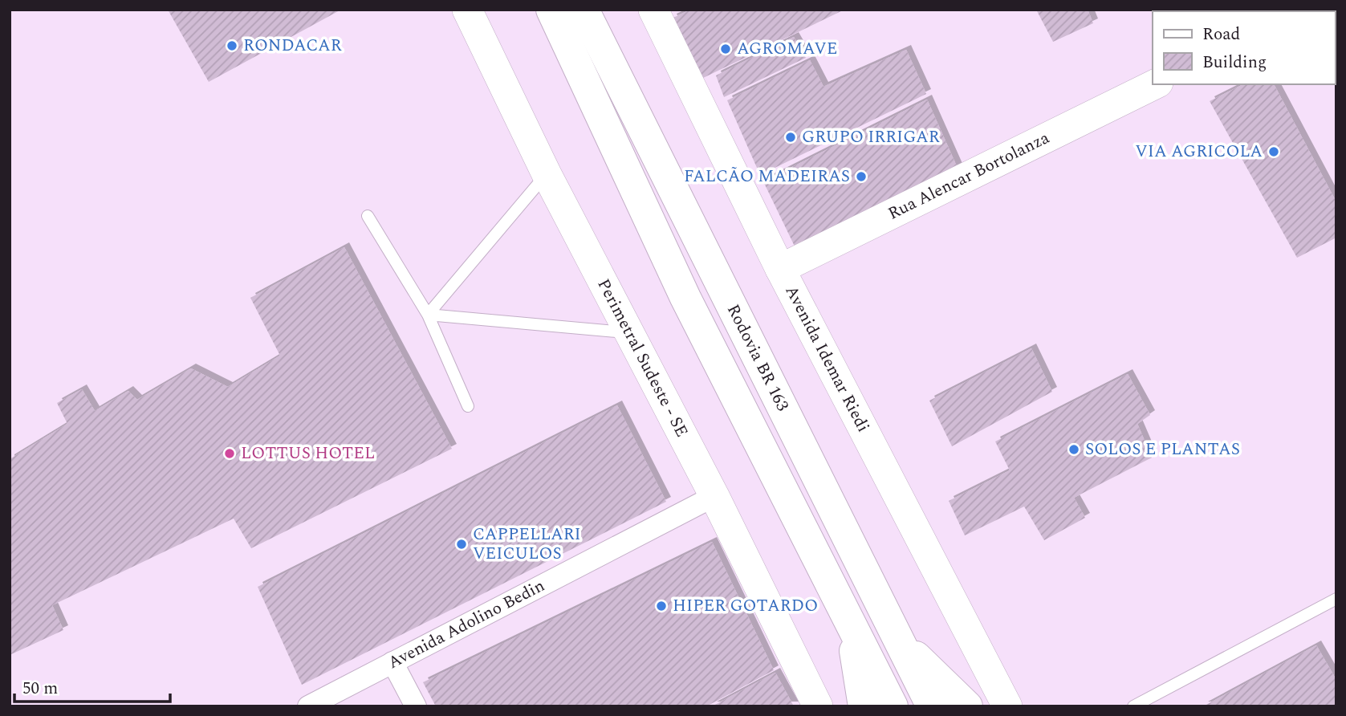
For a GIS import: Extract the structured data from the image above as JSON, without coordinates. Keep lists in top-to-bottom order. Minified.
{"streets":{"highway":["Rodovia BR 163"],"street":["Rua Alencar Bortolanza","Perimetral Sudeste - SE","Avenida Idemar Riedi","Avenida Adolino Bedin"]},"crossings":[["Rua Alencar Bortolanza","Avenida Idemar Riedi"],["Perimetral Sudeste - SE","Avenida Adolino Bedin"]],"places":["RONDACAR","AGROMAVE","GRUPO IRRIGAR","VIA AGRICOLA","FALCÃO MADEIRAS","SOLOS E PLANTAS","LOTTUS HOTEL","CAPPELLARI VEICULOS","HIPER GOTARDO"],"legend":["Road","Building"],"scale_bar":"50 m"}
